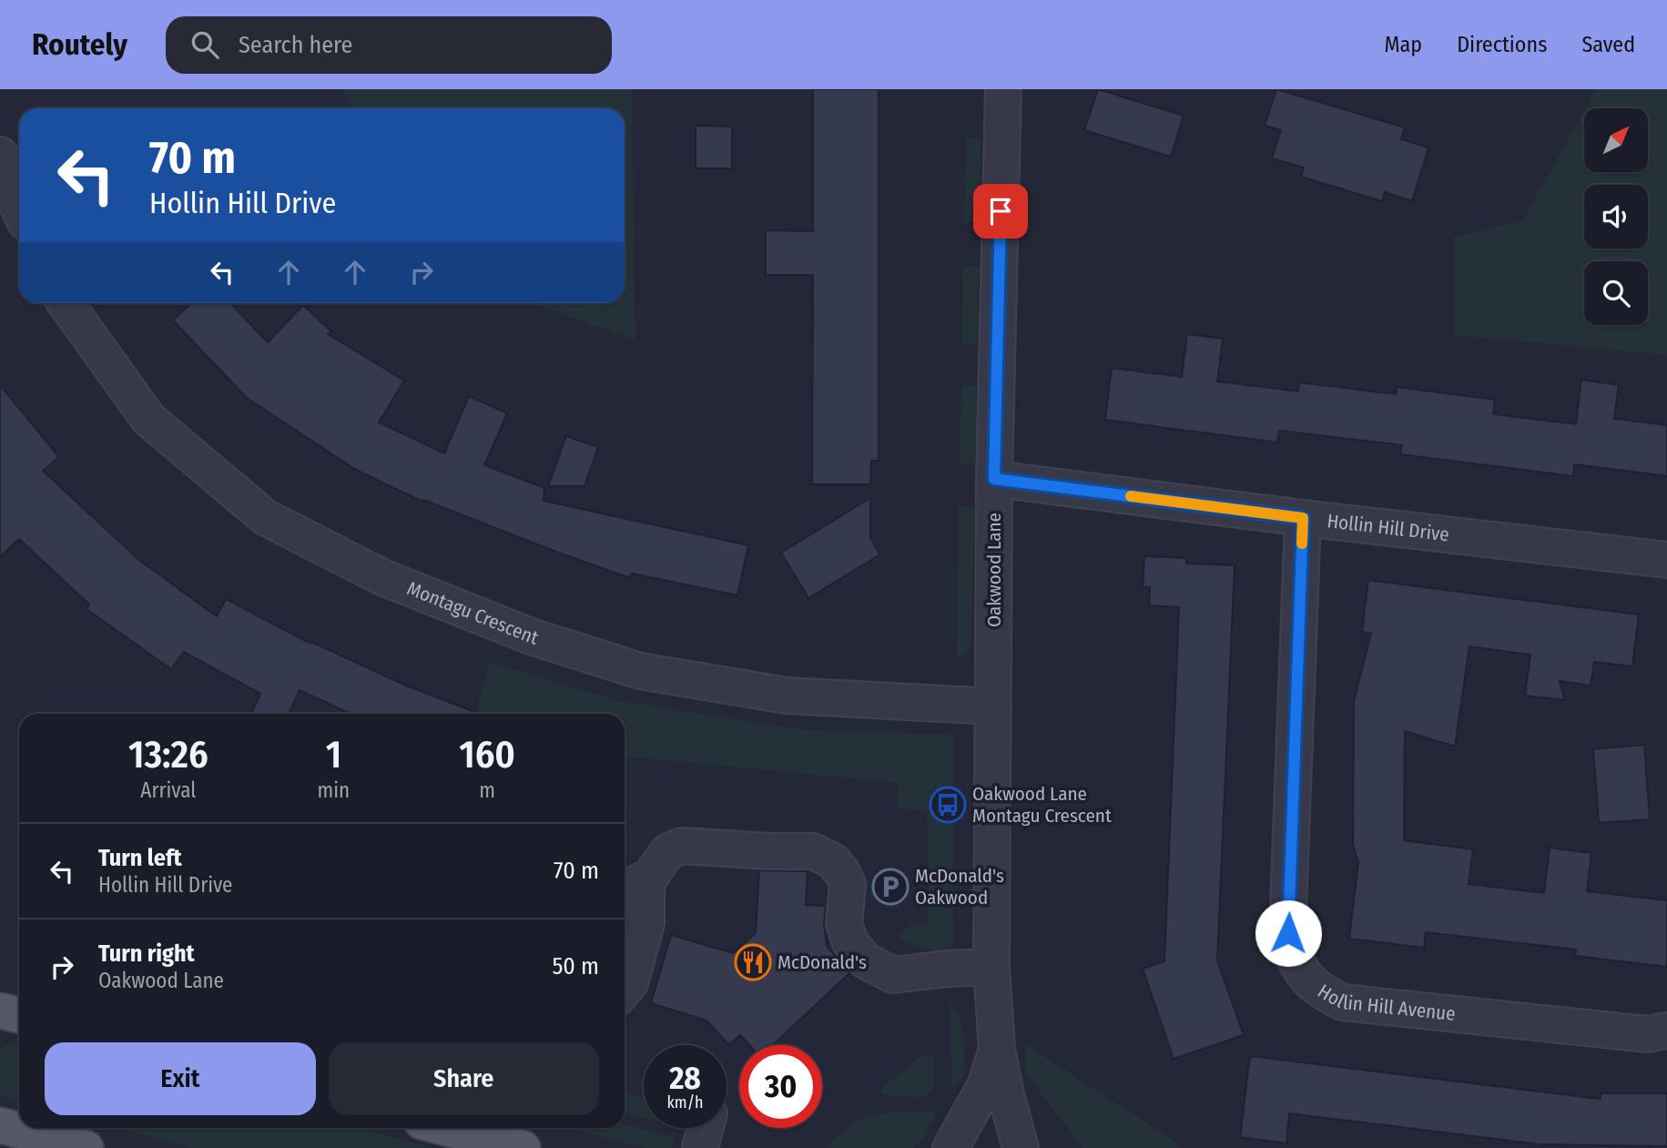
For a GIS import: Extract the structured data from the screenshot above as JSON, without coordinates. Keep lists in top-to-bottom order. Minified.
{"streets":{"street":["Hollin Hill Drive","Oakwood Lane","Montagu Crescent","Hollin Hill Avenue"]},"crossings":[["Hollin Hill Drive","Oakwood Lane"],["Hollin Hill Drive","Hollin Hill Avenue"],["Oakwood Lane","Montagu Crescent"]],"places":{"bus stop":["Oakwood Lane Montagu Crescent"],"parking":["McDonald's Oakwood"],"restaurant":["McDonald's"]},"north":"top right","page":{"header":"Routely","search":"Search here","nav":["Map","Directions","Saved"],"turn":["70 m","Hollin Hill Drive"],"eta":["13:26","Arrival","1","min","160","m"],"list":[{"name":"Turn left","note":"Hollin Hill Drive","value":"70 m"},{"name":"Turn right","note":"Oakwood Lane","value":"50 m"}],"buttons":["Exit","Share"],"speed":"28 km/h","limit":"30"}}
